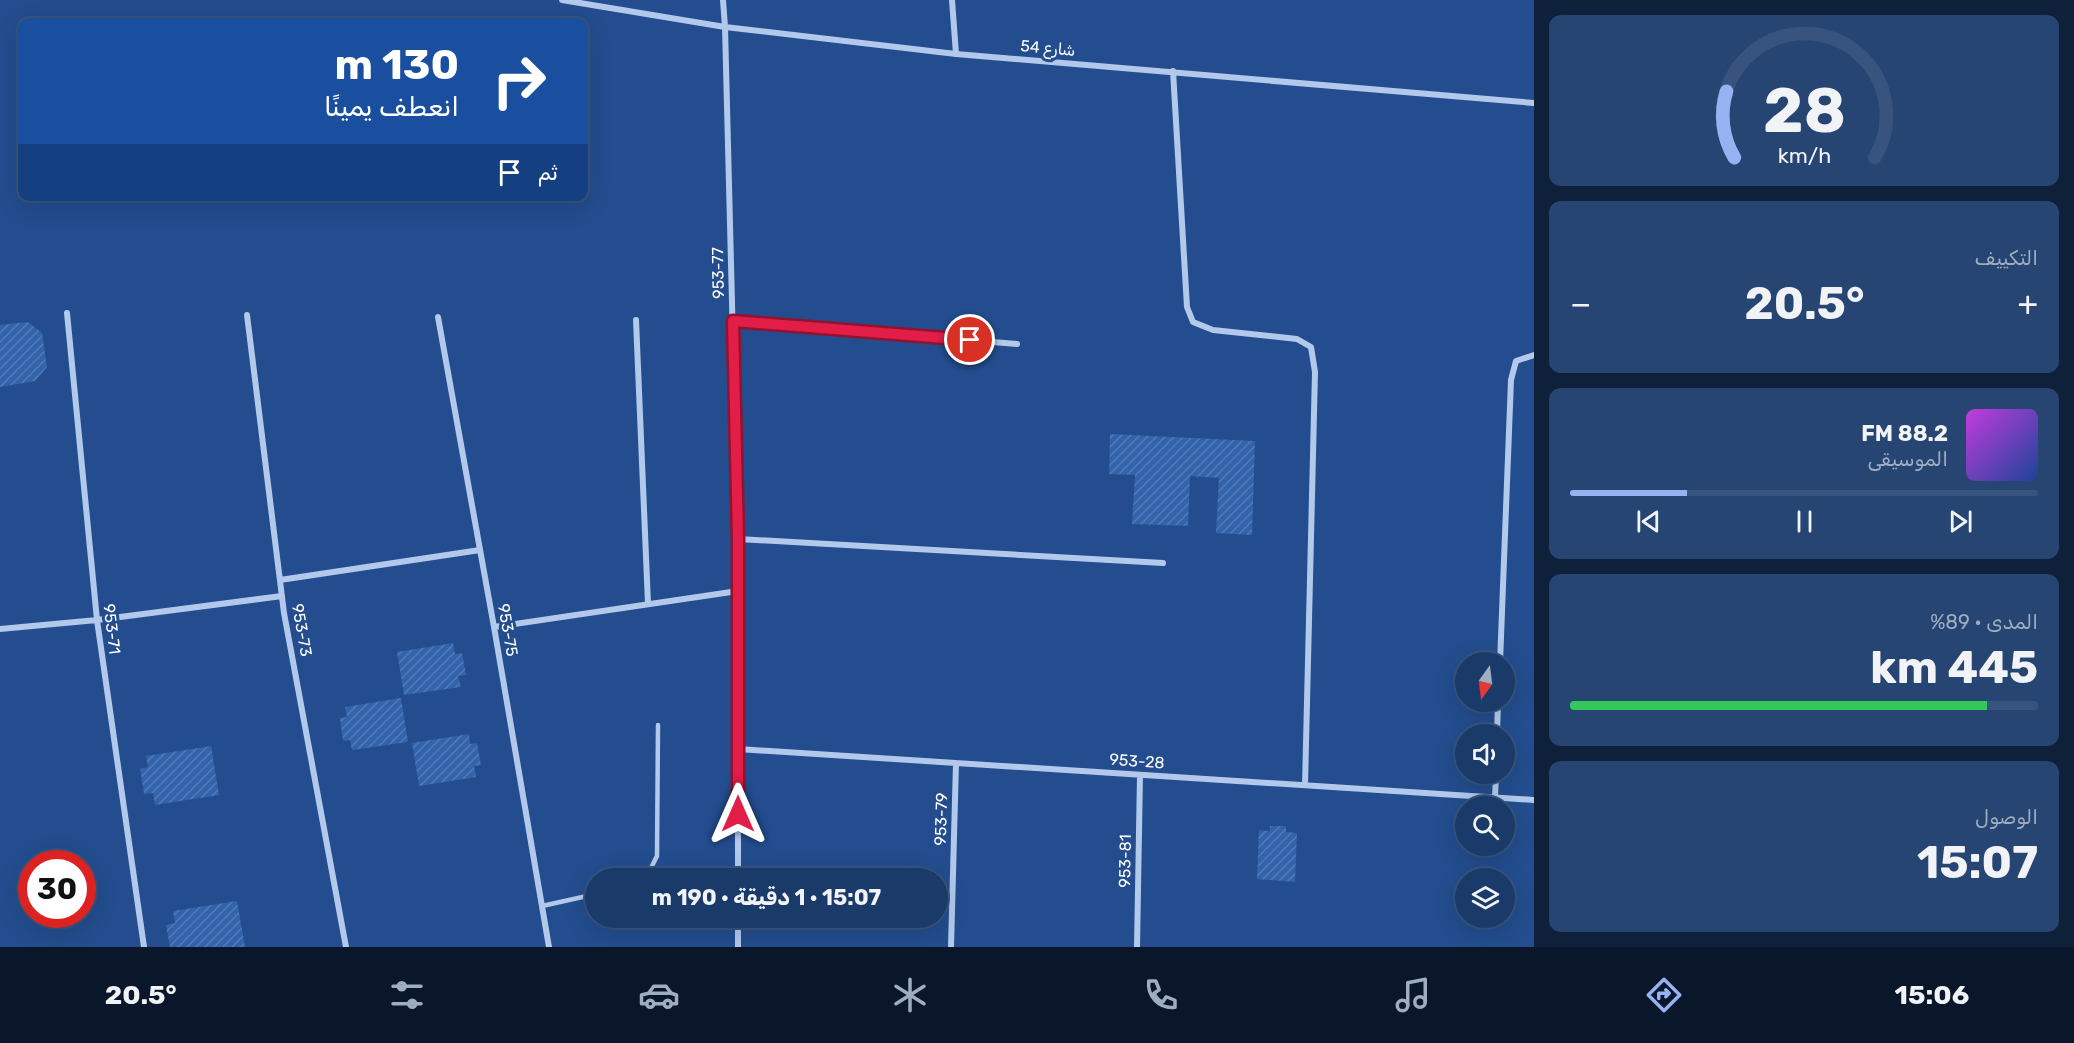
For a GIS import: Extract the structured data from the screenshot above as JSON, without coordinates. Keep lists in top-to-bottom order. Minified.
{"streets":{"street":["شارع 54","953-77","953-71","953-73","953-75","953-28","953-79","953-81"]},"crossings":[["شارع 54","953-77"],["953-77","953-28"],["953-28","953-79"],["953-28","953-81"]],"north":"bottom","page":{"turn":["130 m","انعطف يمينًا"],"then":"ثم","tile":["التكييف",["المدى · 89%","445 km"],["الوصول","15:07"]],"heat":["−","20.5°","+"],"song":["88.2 FM","الموسيقى"],"limit":"30","trip":"15:07 · 1 دقيقة · 190 m","tabs":["15:06","20.5°"],"gauge":["28","km/h"]}}
